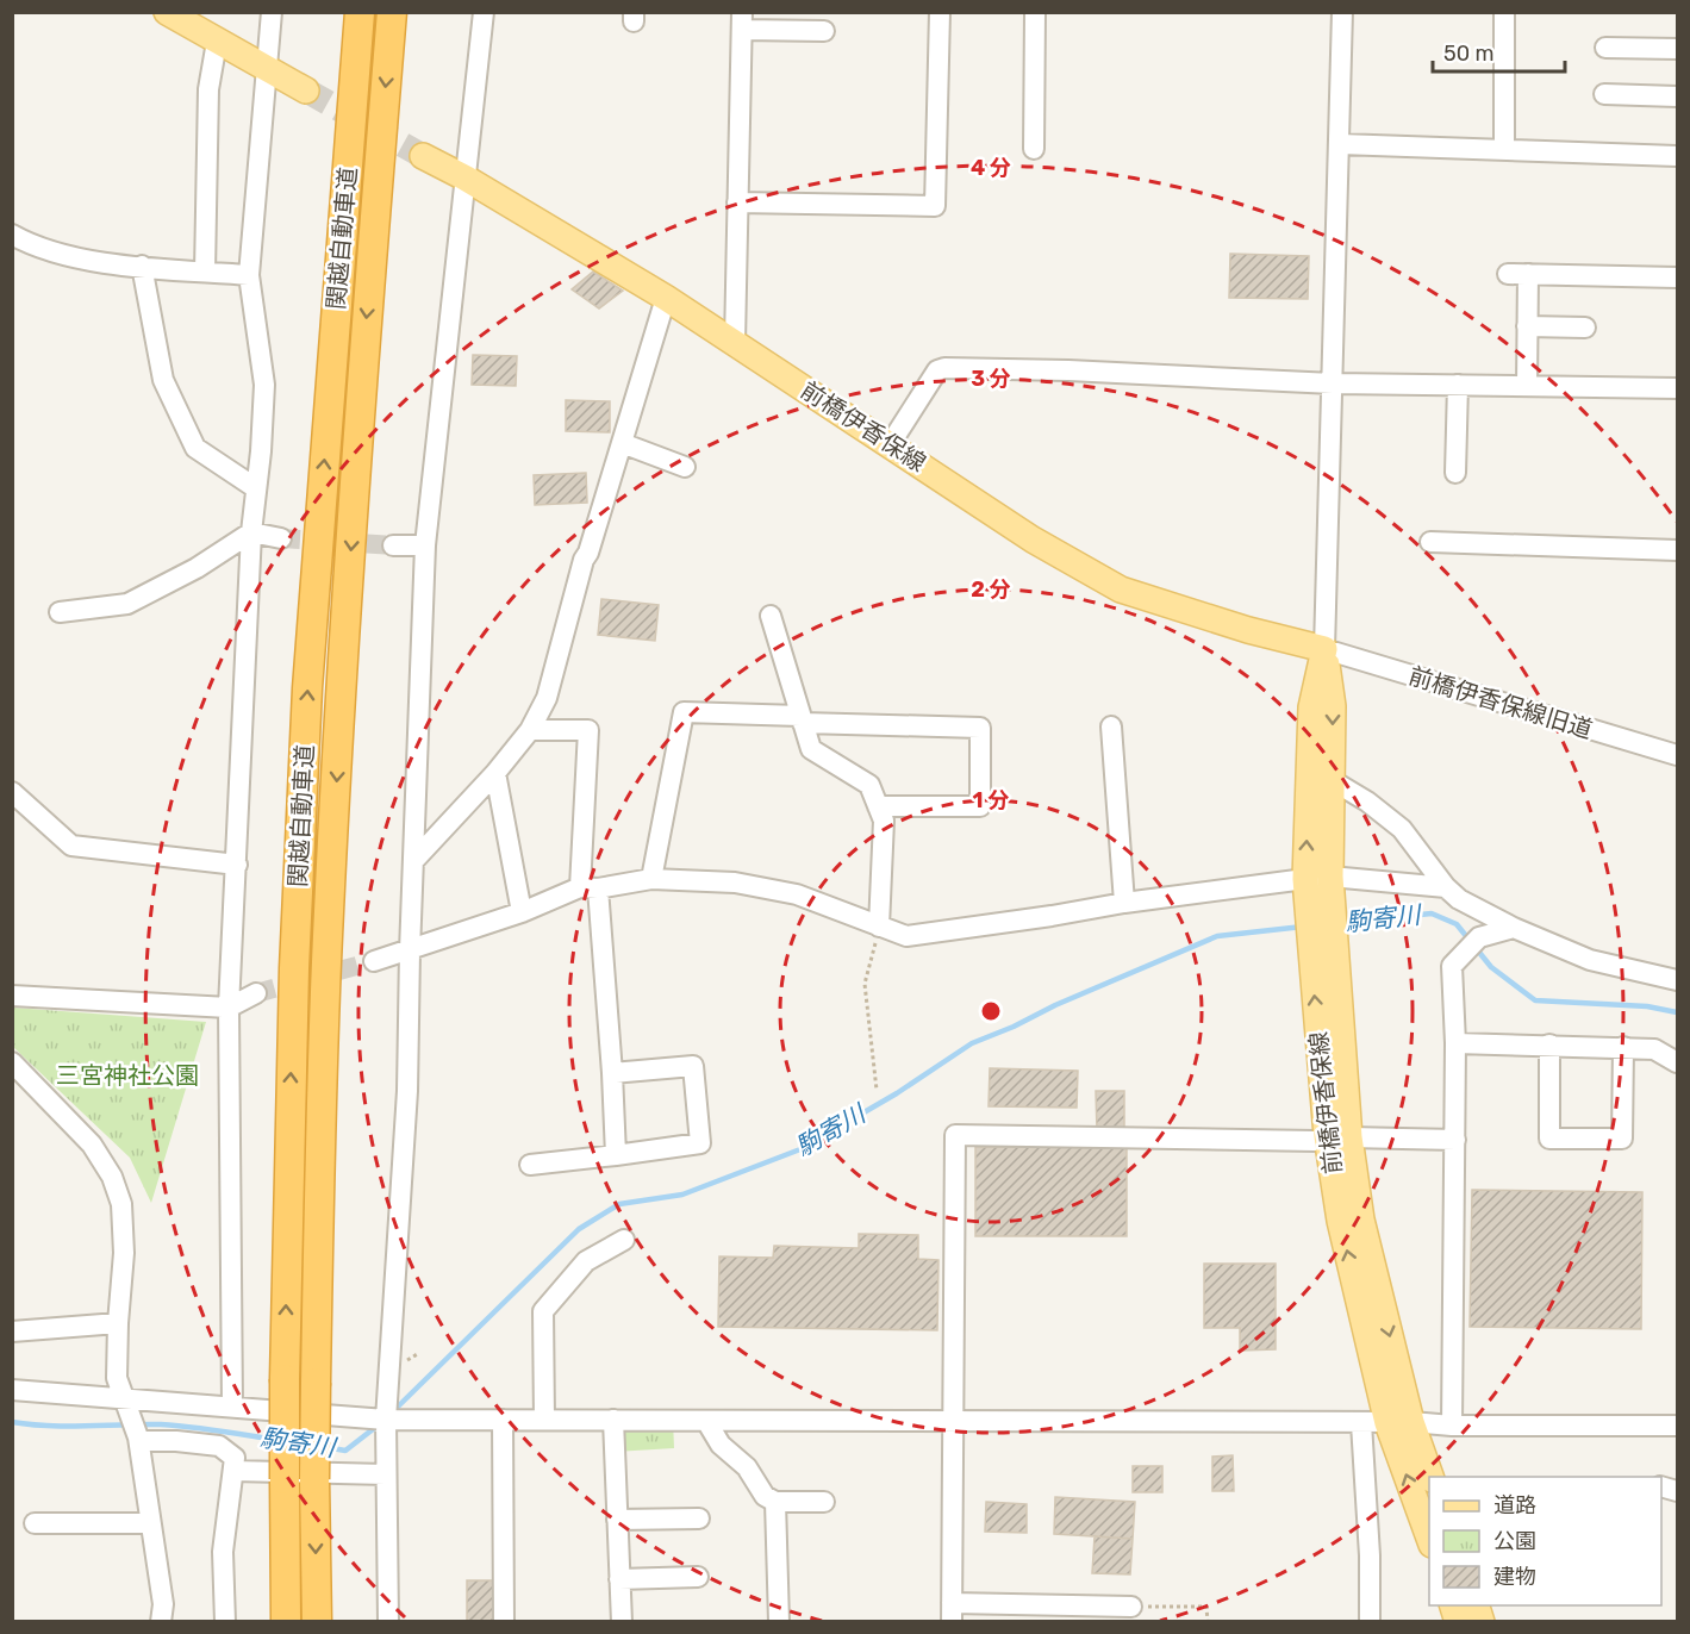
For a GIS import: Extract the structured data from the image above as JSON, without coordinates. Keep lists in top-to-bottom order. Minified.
{"streets":{"highway":["関越自動車道"],"main road":["前橋伊香保線"],"street":["前橋伊香保線旧道"]},"crossings":[["前橋伊香保線","前橋伊香保線旧道"]],"water":["駒寄川"],"parks":["三宮神社公園"],"legend":["道路","公園","建物"],"scale_bar":"50 m","rings":["4 分","3 分","2 分","1 分"]}
